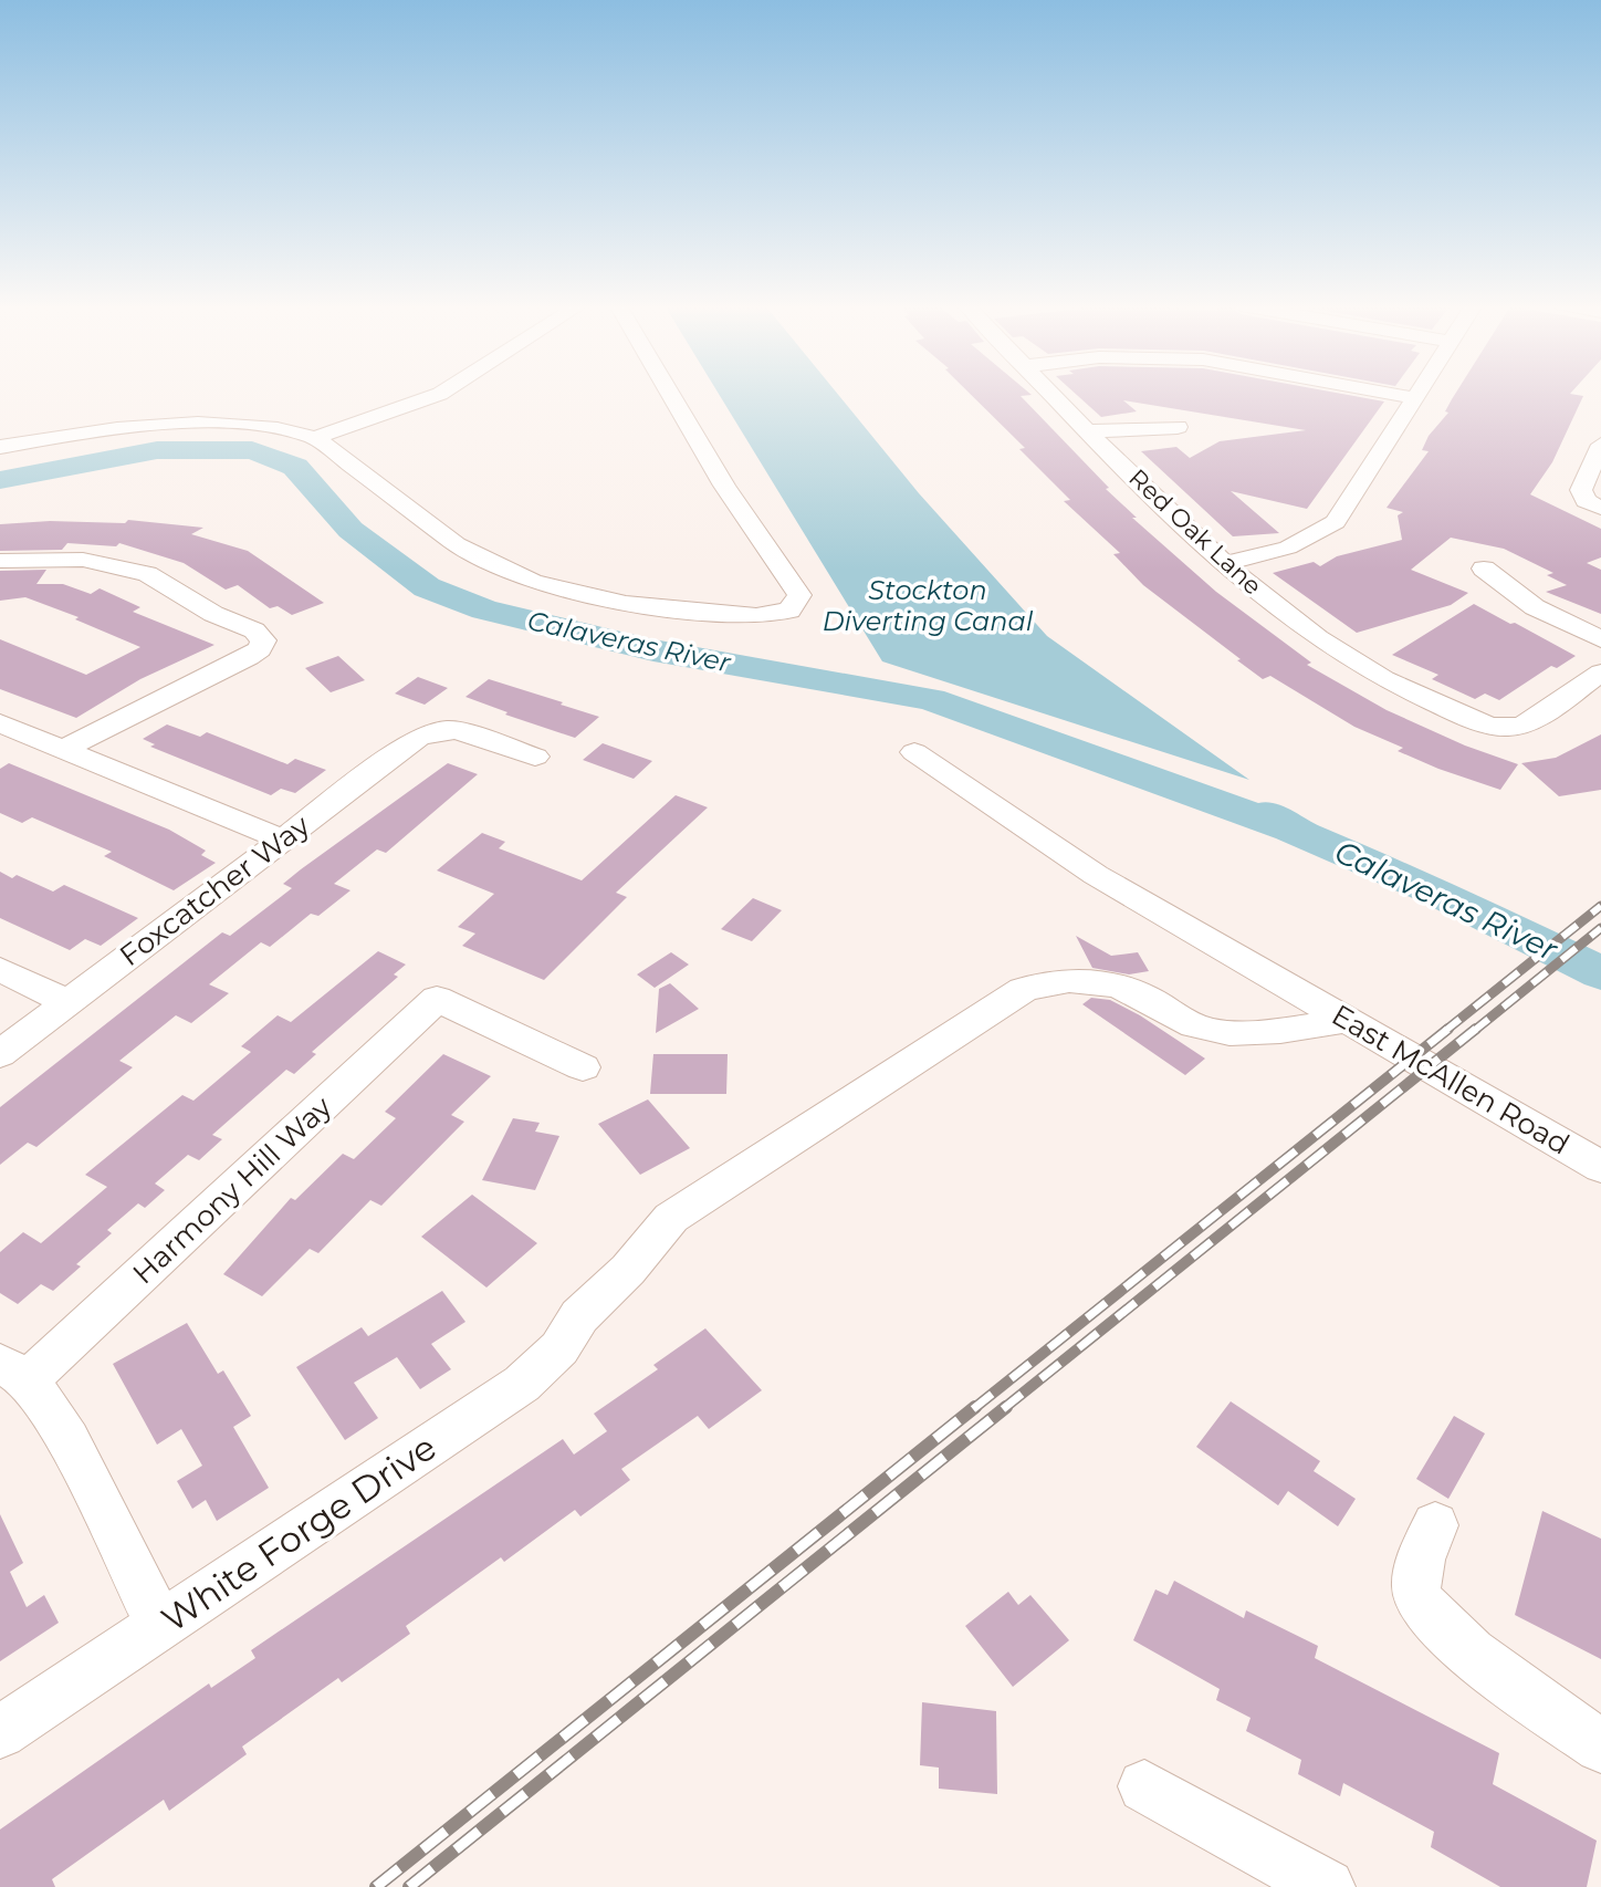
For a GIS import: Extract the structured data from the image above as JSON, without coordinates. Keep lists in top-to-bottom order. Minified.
{"streets":{"street":["Red Oak Lane","Foxcatcher Way","East McAllen Road","Harmony Hill Way","White Forge Drive"]},"crossings":[["East McAllen Road","White Forge Drive"]],"water":["Stockton Diverting Canal","Calaveras River"]}
